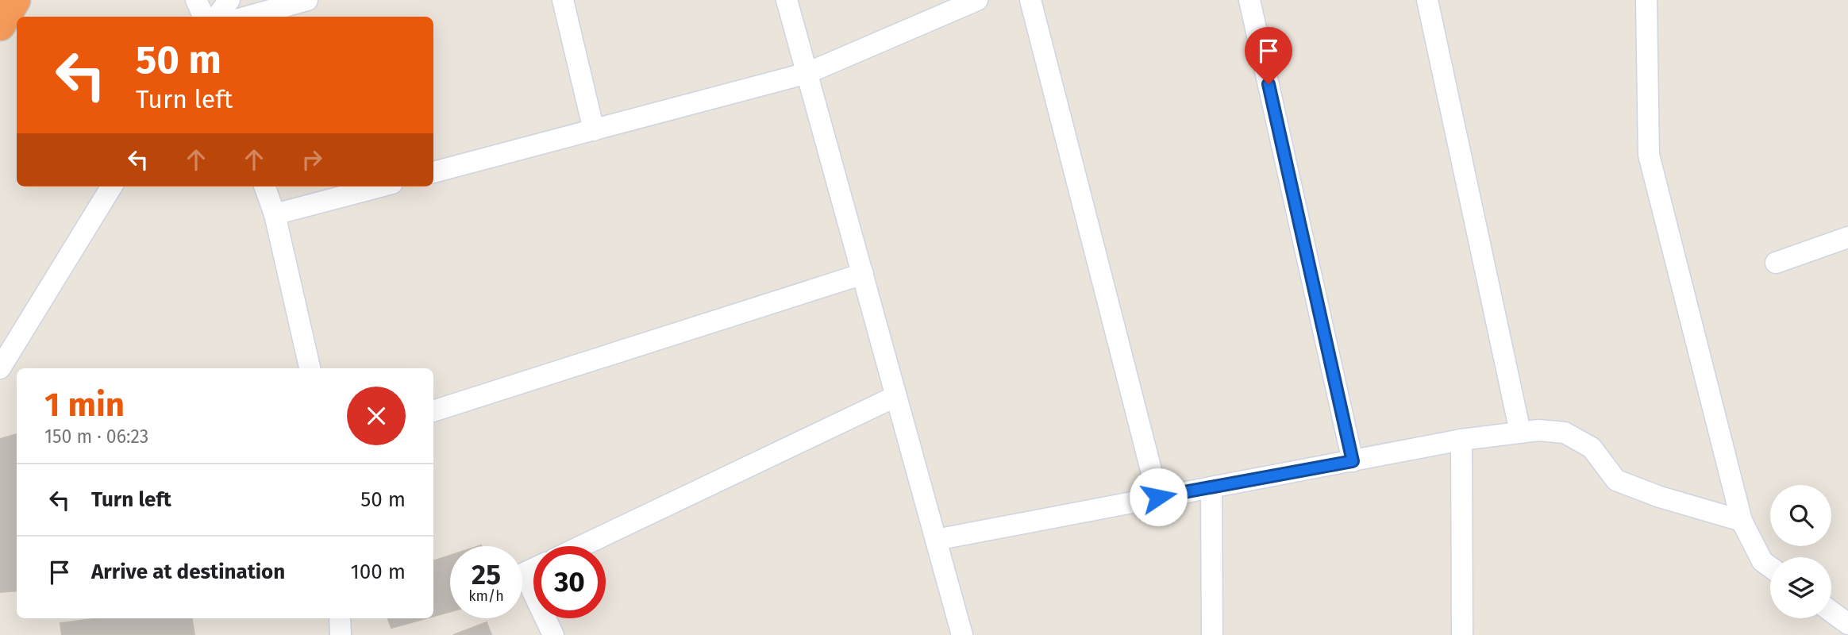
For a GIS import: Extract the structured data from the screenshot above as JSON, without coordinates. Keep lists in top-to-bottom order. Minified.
{"page":{"turn":["50 m","Turn left"],"heading":["1 min","150 m · 06:23"],"list":[{"name":"Turn left","value":"50 m"},{"name":"Arrive at destination","value":"100 m"}],"speed":"25 km/h","limit":"30"}}
